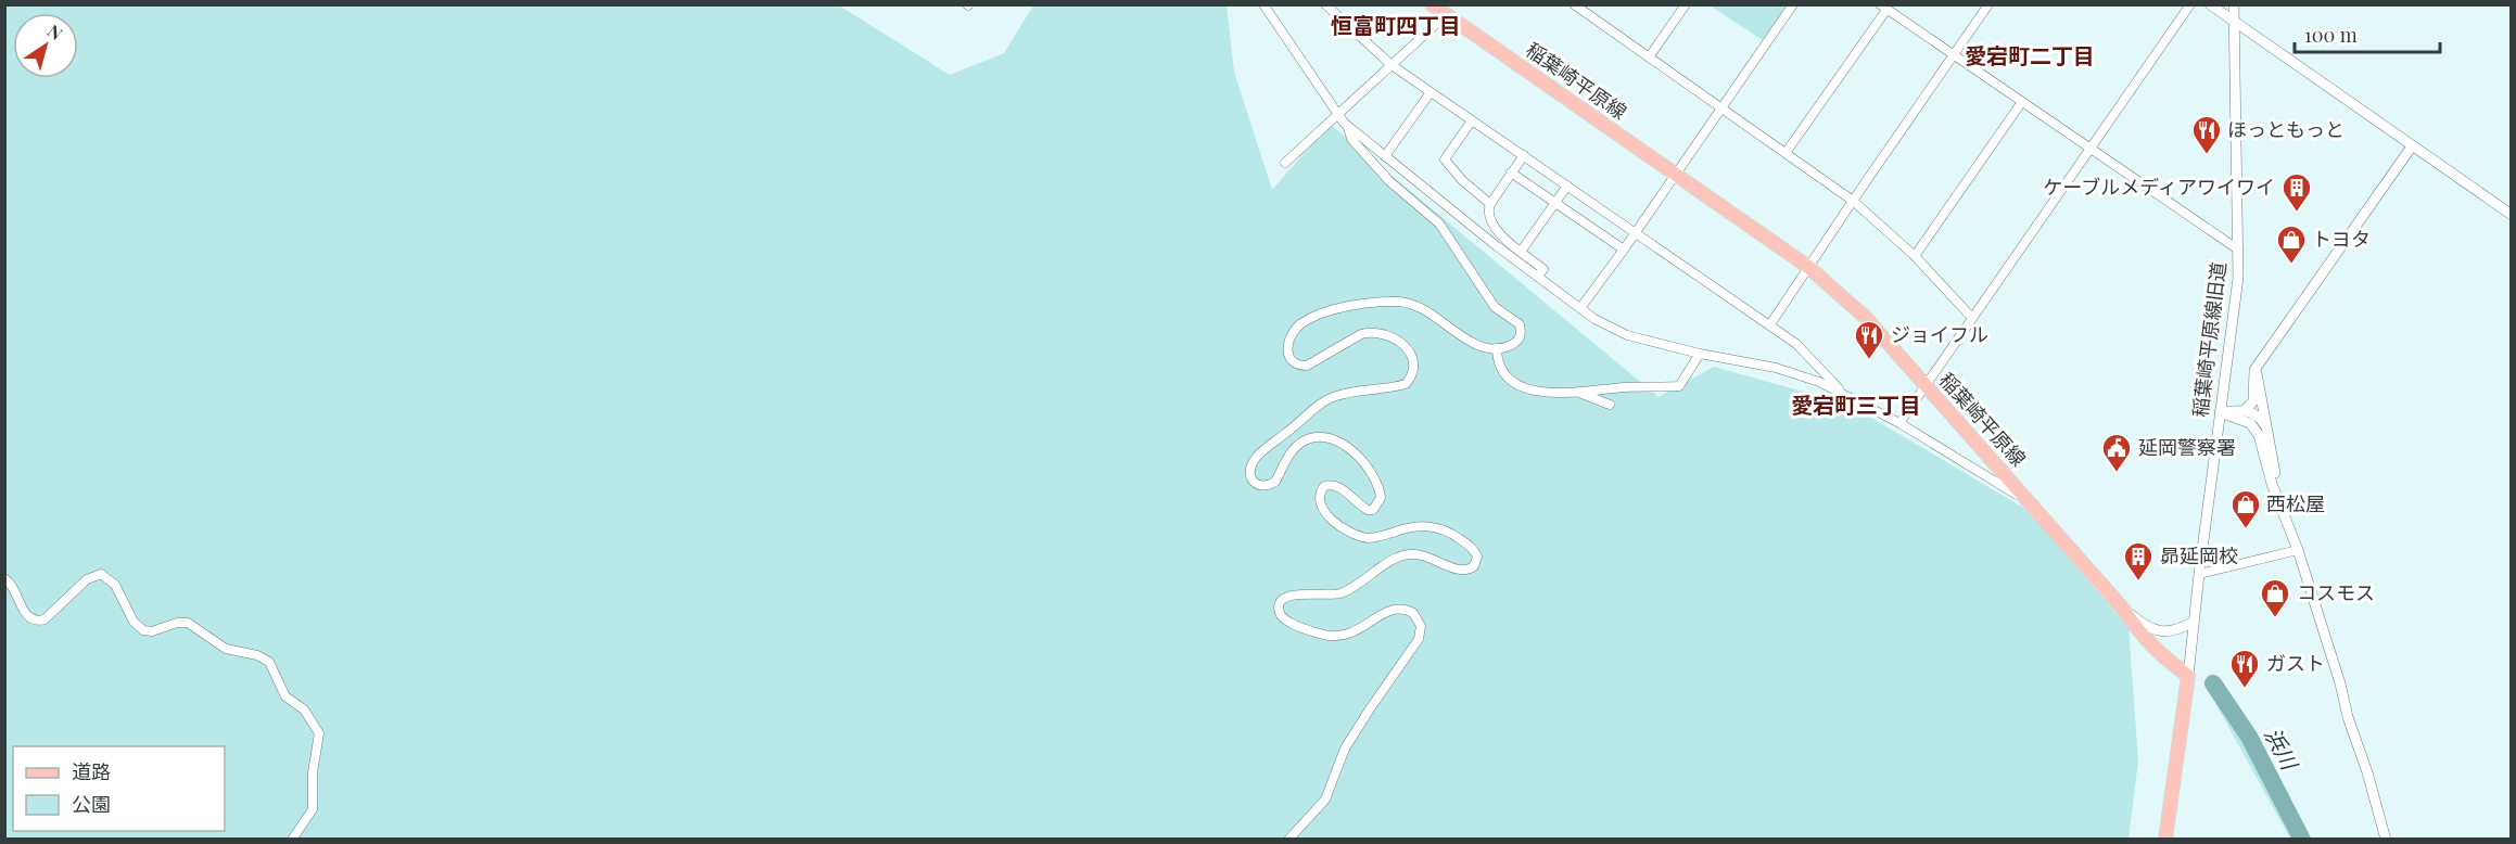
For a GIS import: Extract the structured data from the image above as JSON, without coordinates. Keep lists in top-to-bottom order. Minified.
{"streets":{"main road":["稲葉崎平原線"],"street":["稲葉崎平原線旧道"]},"crossings":[["稲葉崎平原線","稲葉崎平原線旧道"]],"districts":["恒富町四丁目","愛宕町二丁目","愛宕町三丁目"],"water":["浜川"],"places":{"restaurant":["ほっともっと","ジョイフル","ガスト"],"building":["ケーブルメディアワイワイ","昴延岡校"],"shop":["トヨタ","西松屋","コスモス"],"public building":["延岡警察署"]},"legend":["道路","公園"],"scale_bar":"100 m","north":"top right"}
